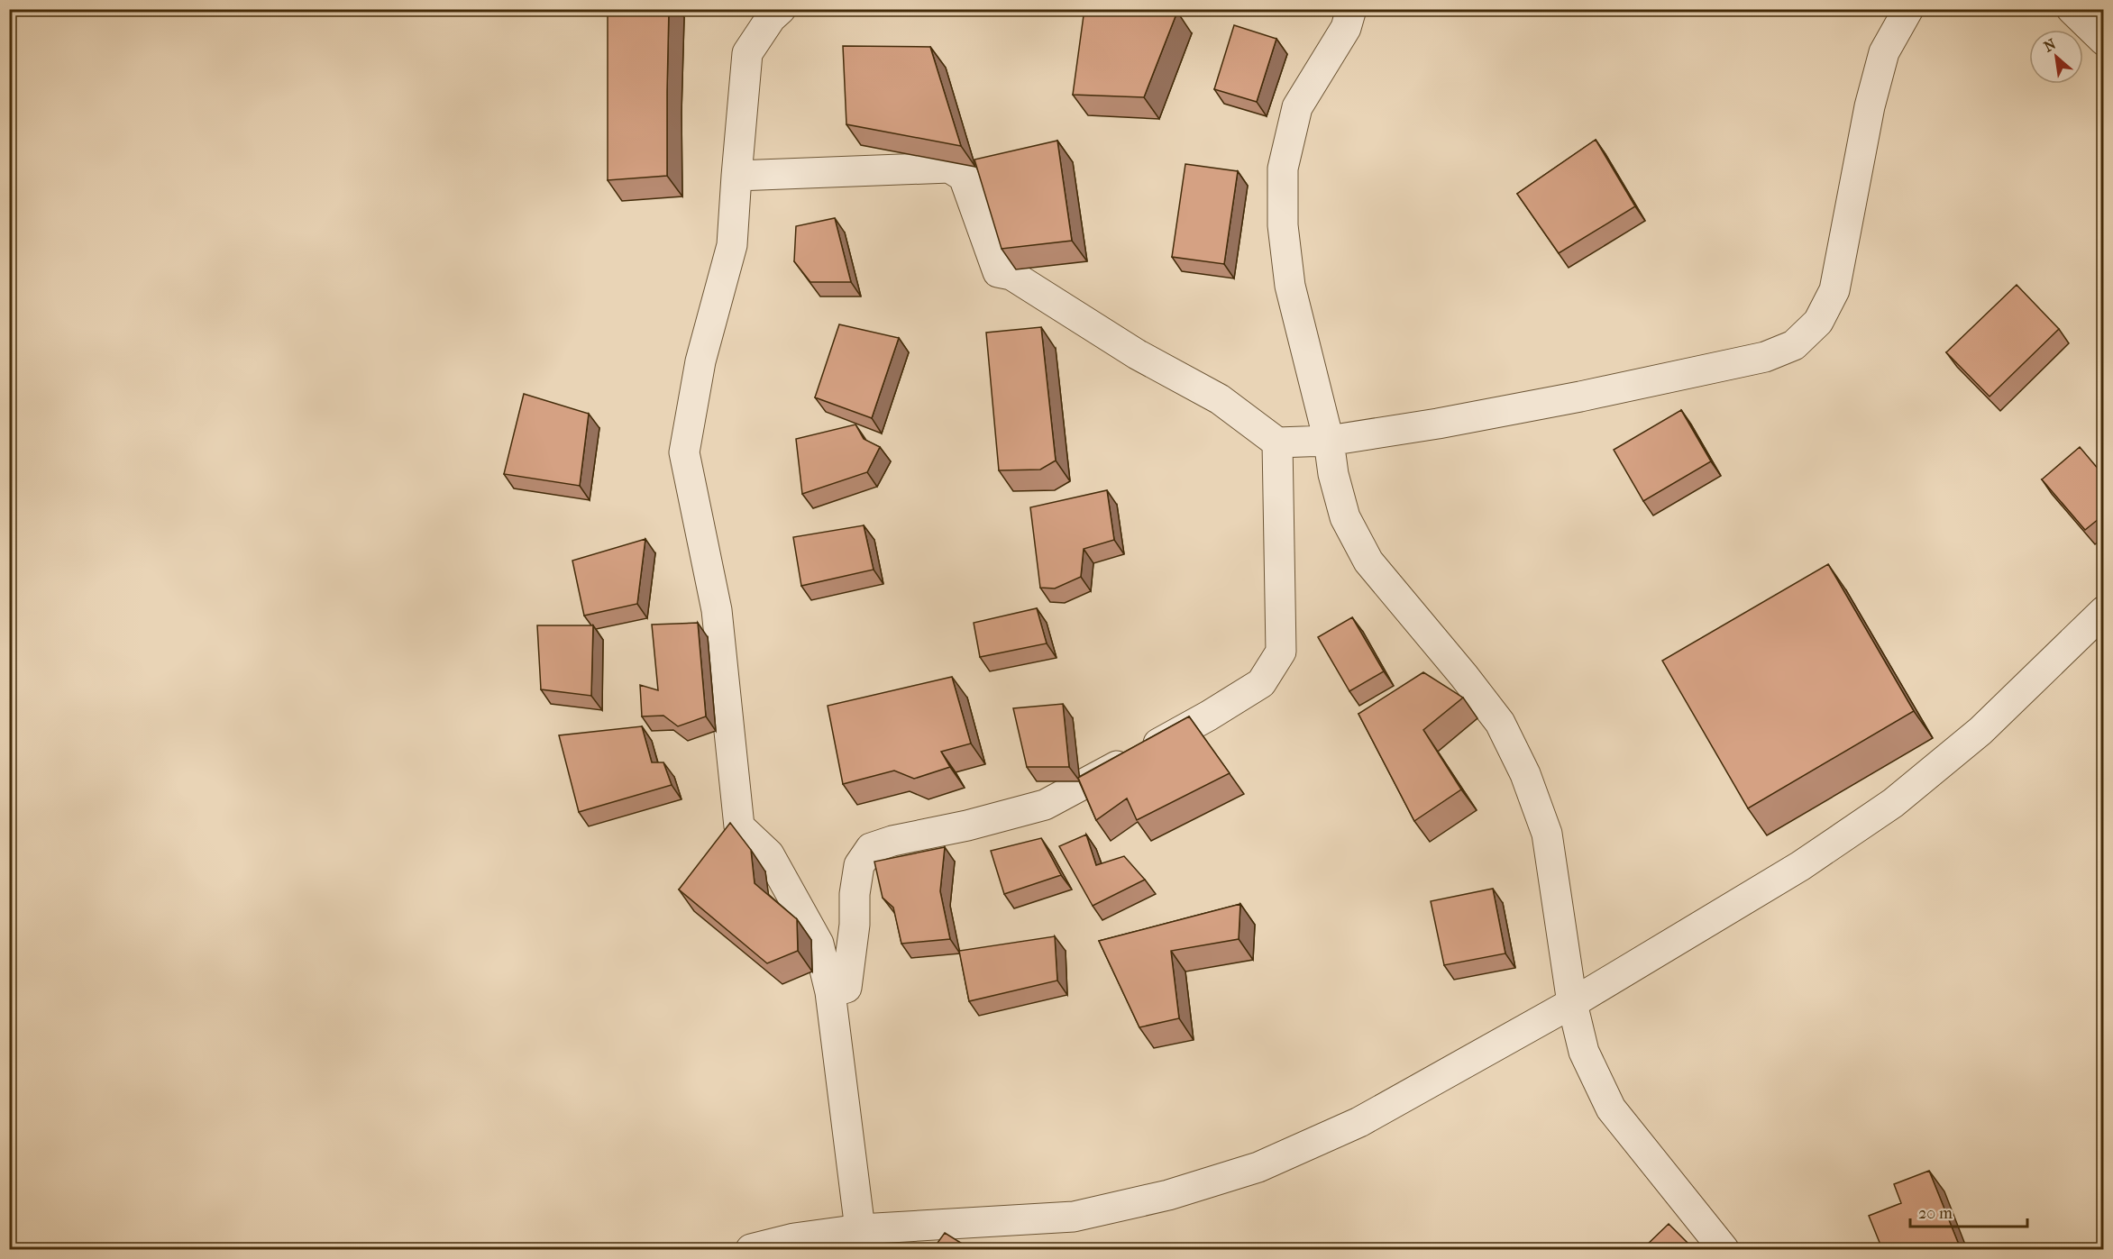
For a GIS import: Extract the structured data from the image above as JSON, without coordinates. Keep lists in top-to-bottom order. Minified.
{"scale_bar":"20 m","north":"top left"}
